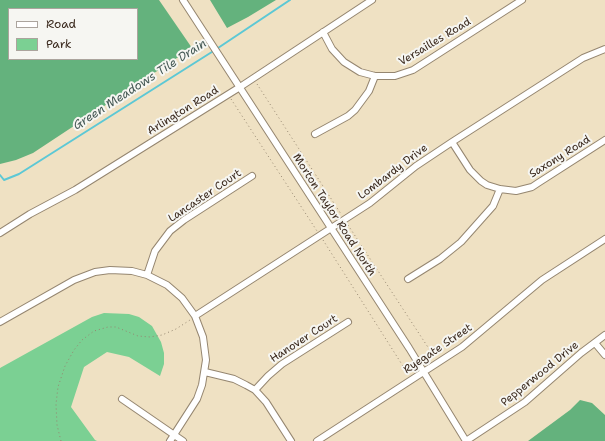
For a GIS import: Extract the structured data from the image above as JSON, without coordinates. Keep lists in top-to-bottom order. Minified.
{"streets":{"street":["Versailles Road","Arlington Road","Saxony Road","Lombardy Drive","Lancaster Court","Morton Taylor Road North","Hanover Court","Ryegate Street","Pepperwood Drive"]},"crossings":[["Versailles Road","Arlington Road"],["Arlington Road","Morton Taylor Road North"],["Saxony Road","Lombardy Drive"],["Lombardy Drive","Morton Taylor Road North"],["Morton Taylor Road North","Ryegate Street"],["Morton Taylor Road North","Pepperwood Drive"]],"water":["Green Meadows Tile Drain"],"legend":["Road","Park"]}
